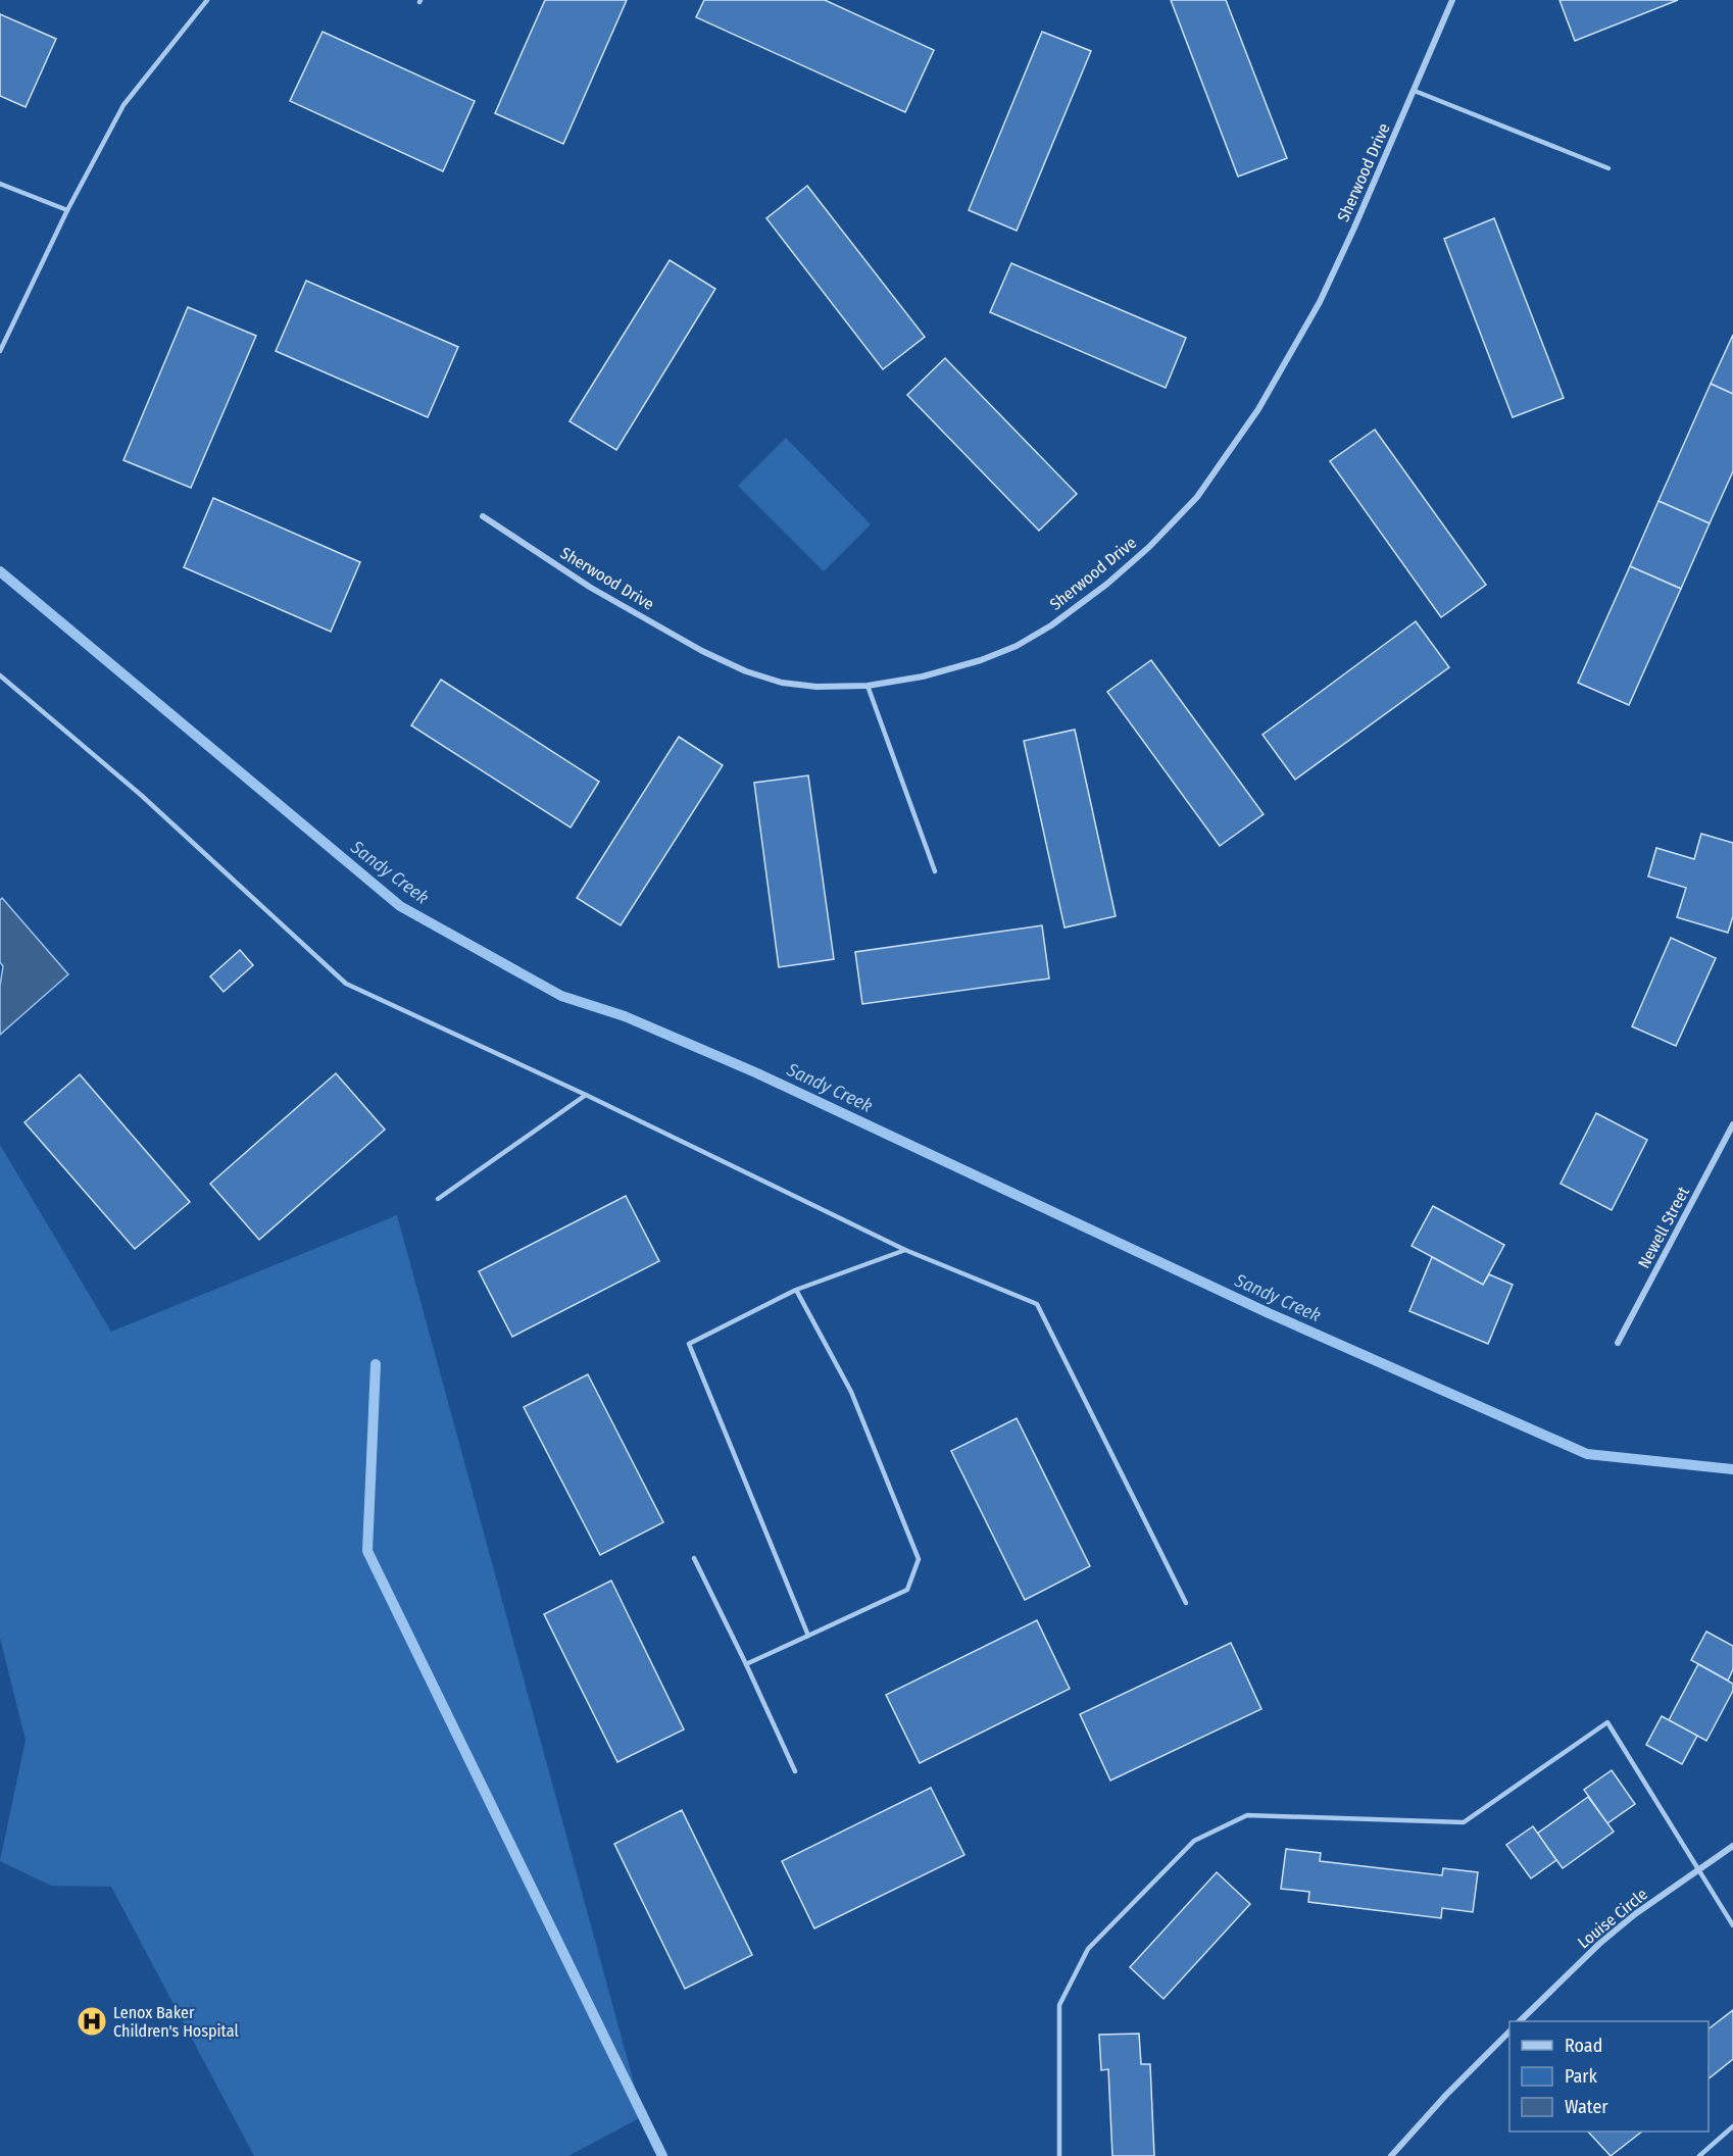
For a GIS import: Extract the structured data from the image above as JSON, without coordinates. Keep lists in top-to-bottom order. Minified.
{"streets":{"street":["Sherwood Drive","Newell Street","Louise Circle"]},"water":["Sandy Creek"],"places":{"hospital":["Lenox Baker Children's Hospital"]},"legend":["Road","Park","Water"]}
